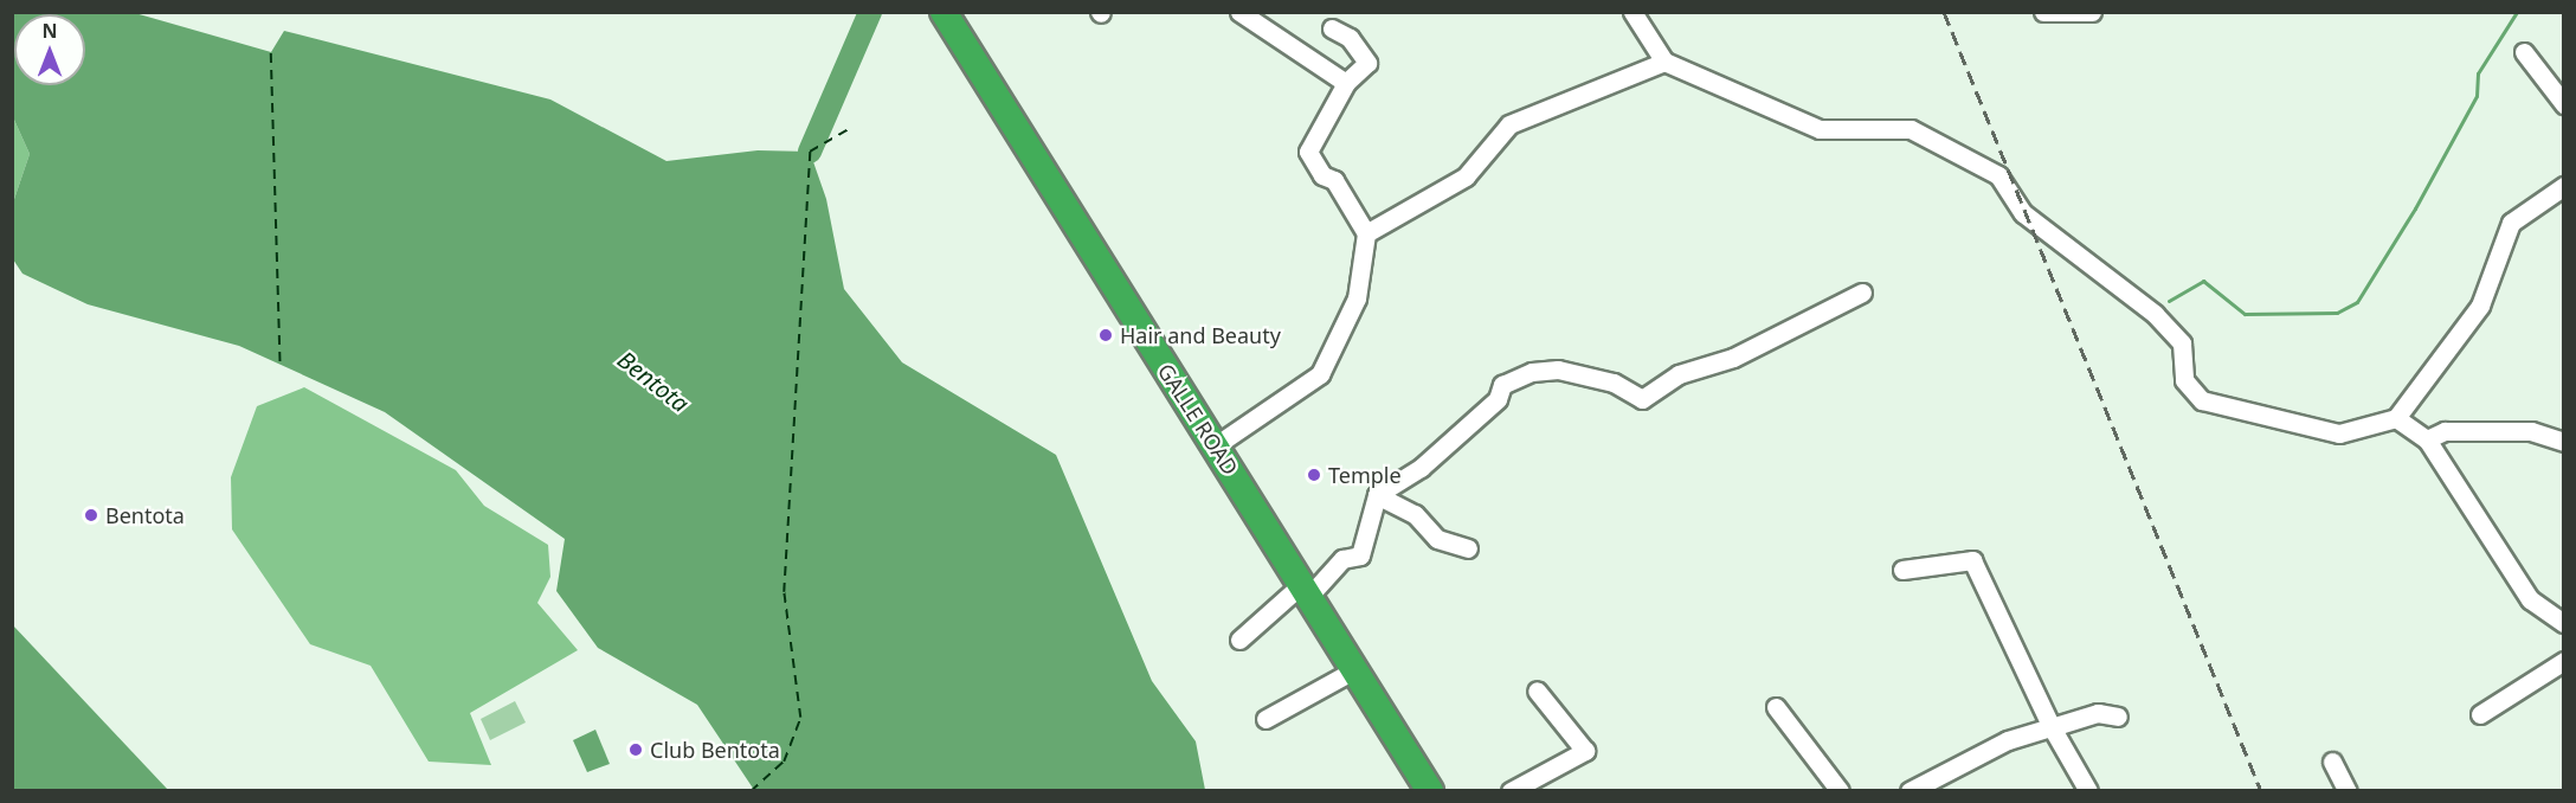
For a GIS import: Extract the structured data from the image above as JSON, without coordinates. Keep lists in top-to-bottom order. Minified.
{"streets":{"highway":["GALLE ROAD"]},"water":["Bentota"],"places":["Hair and Beauty","Temple","Bentota","Club Bentota"],"north":"top"}
